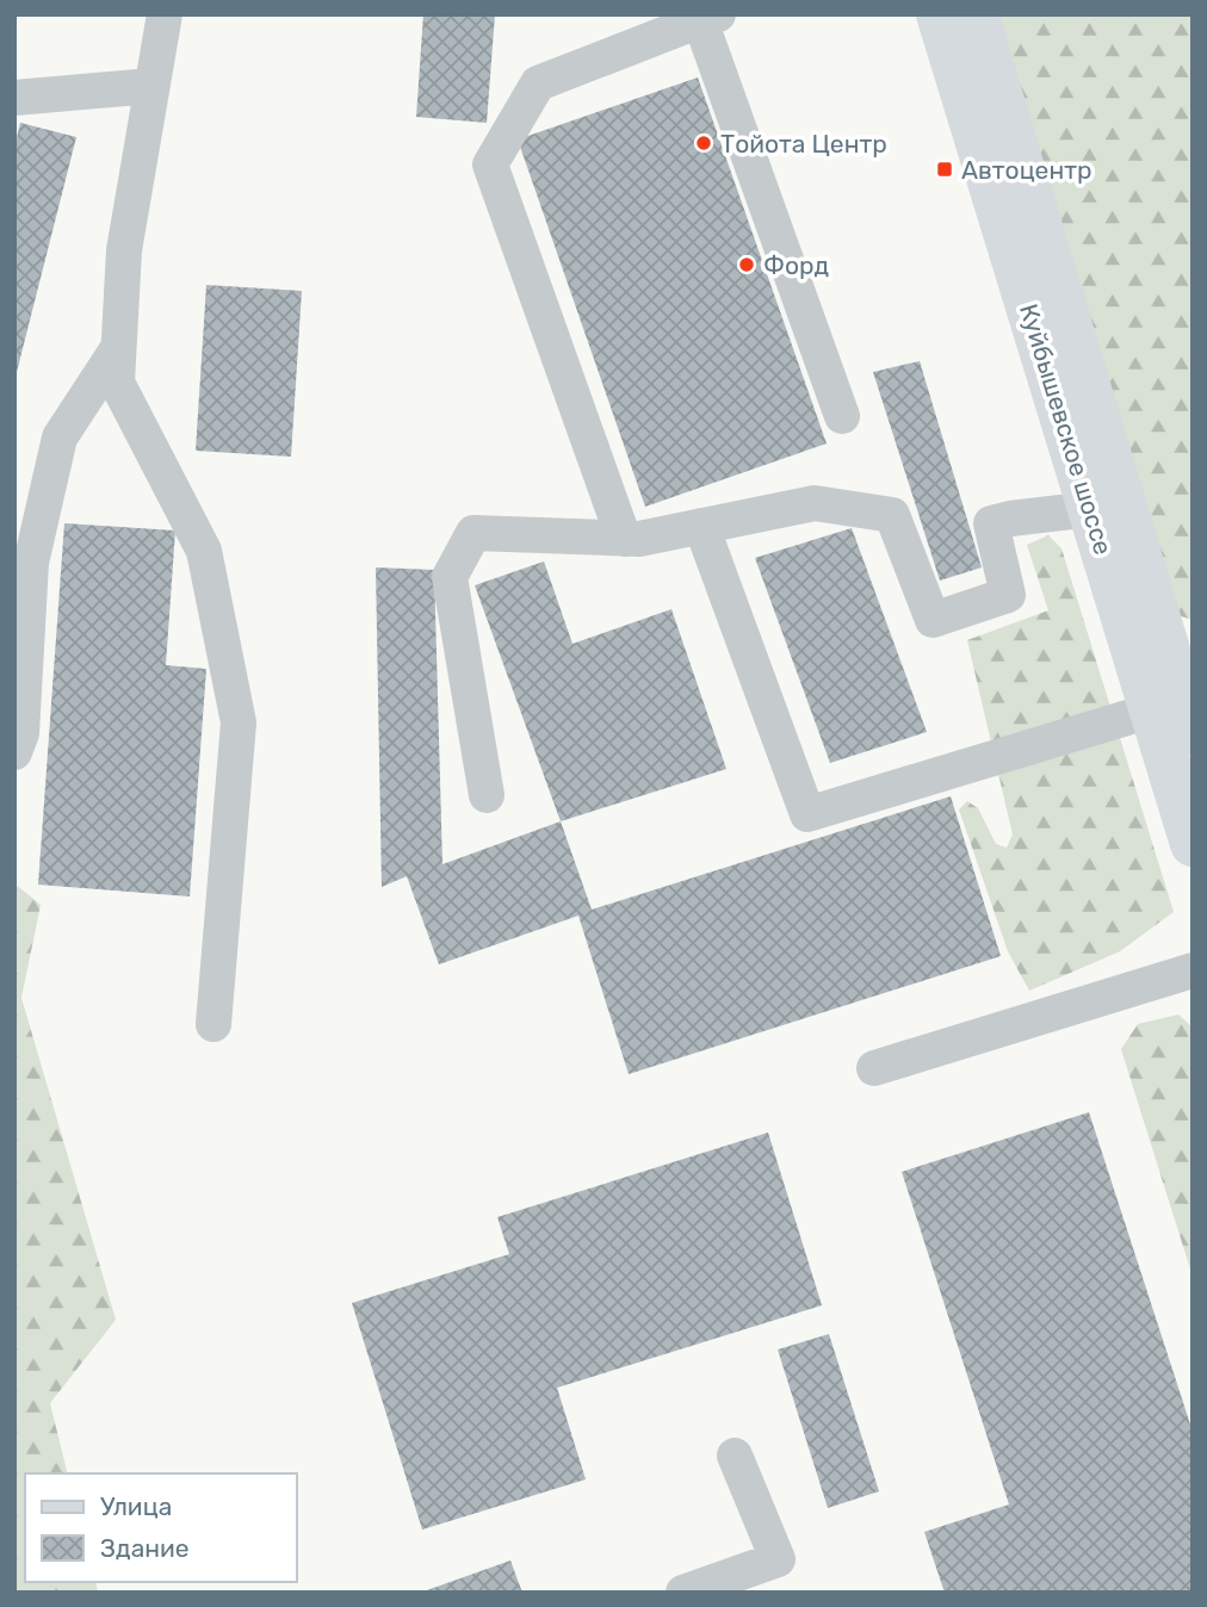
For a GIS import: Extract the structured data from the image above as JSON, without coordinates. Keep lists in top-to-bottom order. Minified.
{"streets":{"main road":["Куйбышевское шоссе"]},"places":{"other":["Тойота Центр","Форд"],"transit":["Автоцентр"]},"legend":["Улица","Здание"]}
